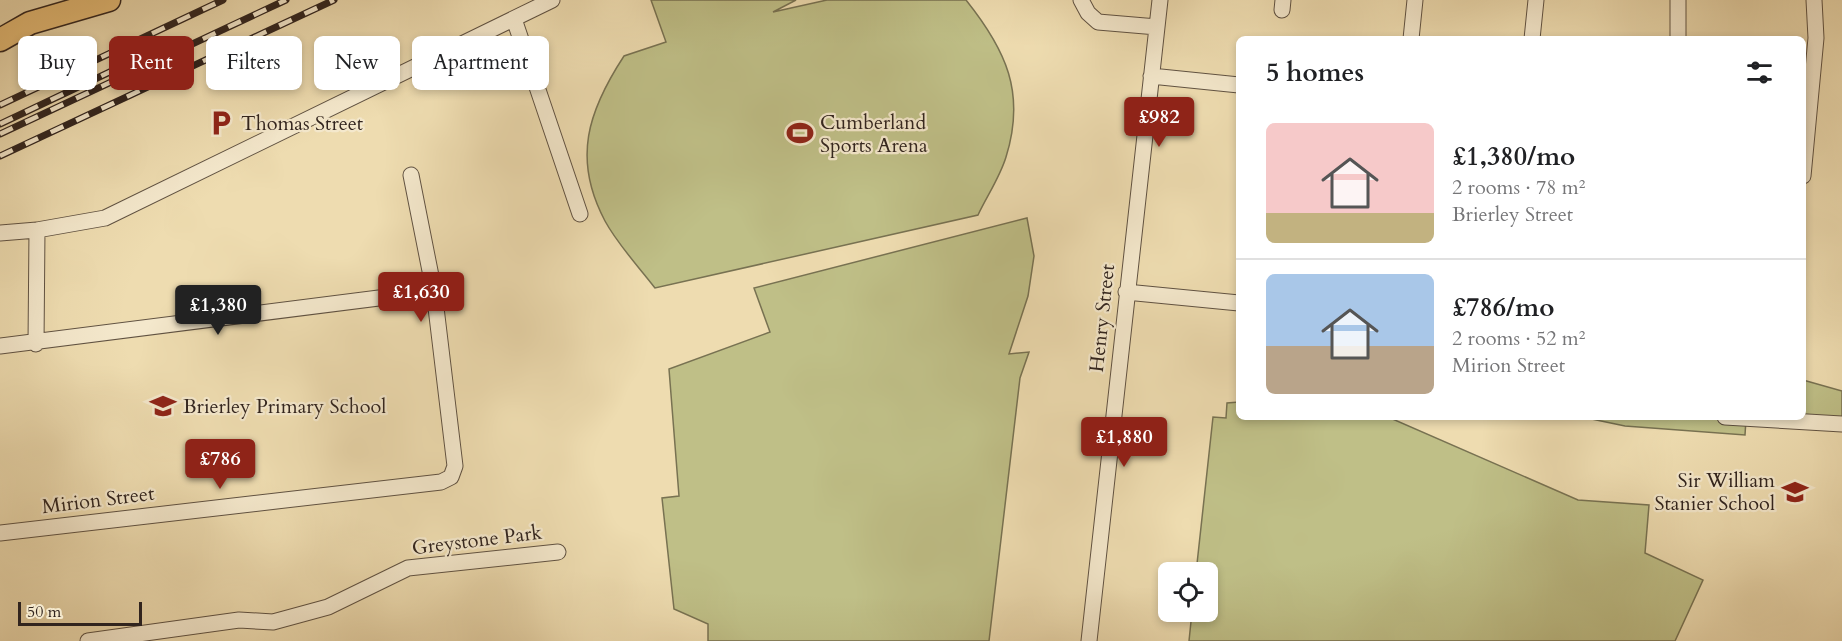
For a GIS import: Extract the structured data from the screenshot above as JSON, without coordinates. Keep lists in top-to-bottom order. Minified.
{"streets":{"street":["Henry Street","Mirion Street","Greystone Park"]},"places":{"parking":["Thomas Street"],"sports":["Cumberland Sports Arena"],"school or university":["Brierley Primary School","Sir William Stanier School"]},"scale_bar":"50 m","page":{"chip":["Buy","Rent","Filters","New","Apartment"],"heading":"5 homes","price":["£982","£1,630","£1,380","£1,880","£786"],"list":[{"name":"£1,380/mo","note":"2 rooms · 78 m² · Brierley Street"},{"name":"£786/mo","note":"2 rooms · 52 m² · Mirion Street"}],"scale":"50 m"}}
